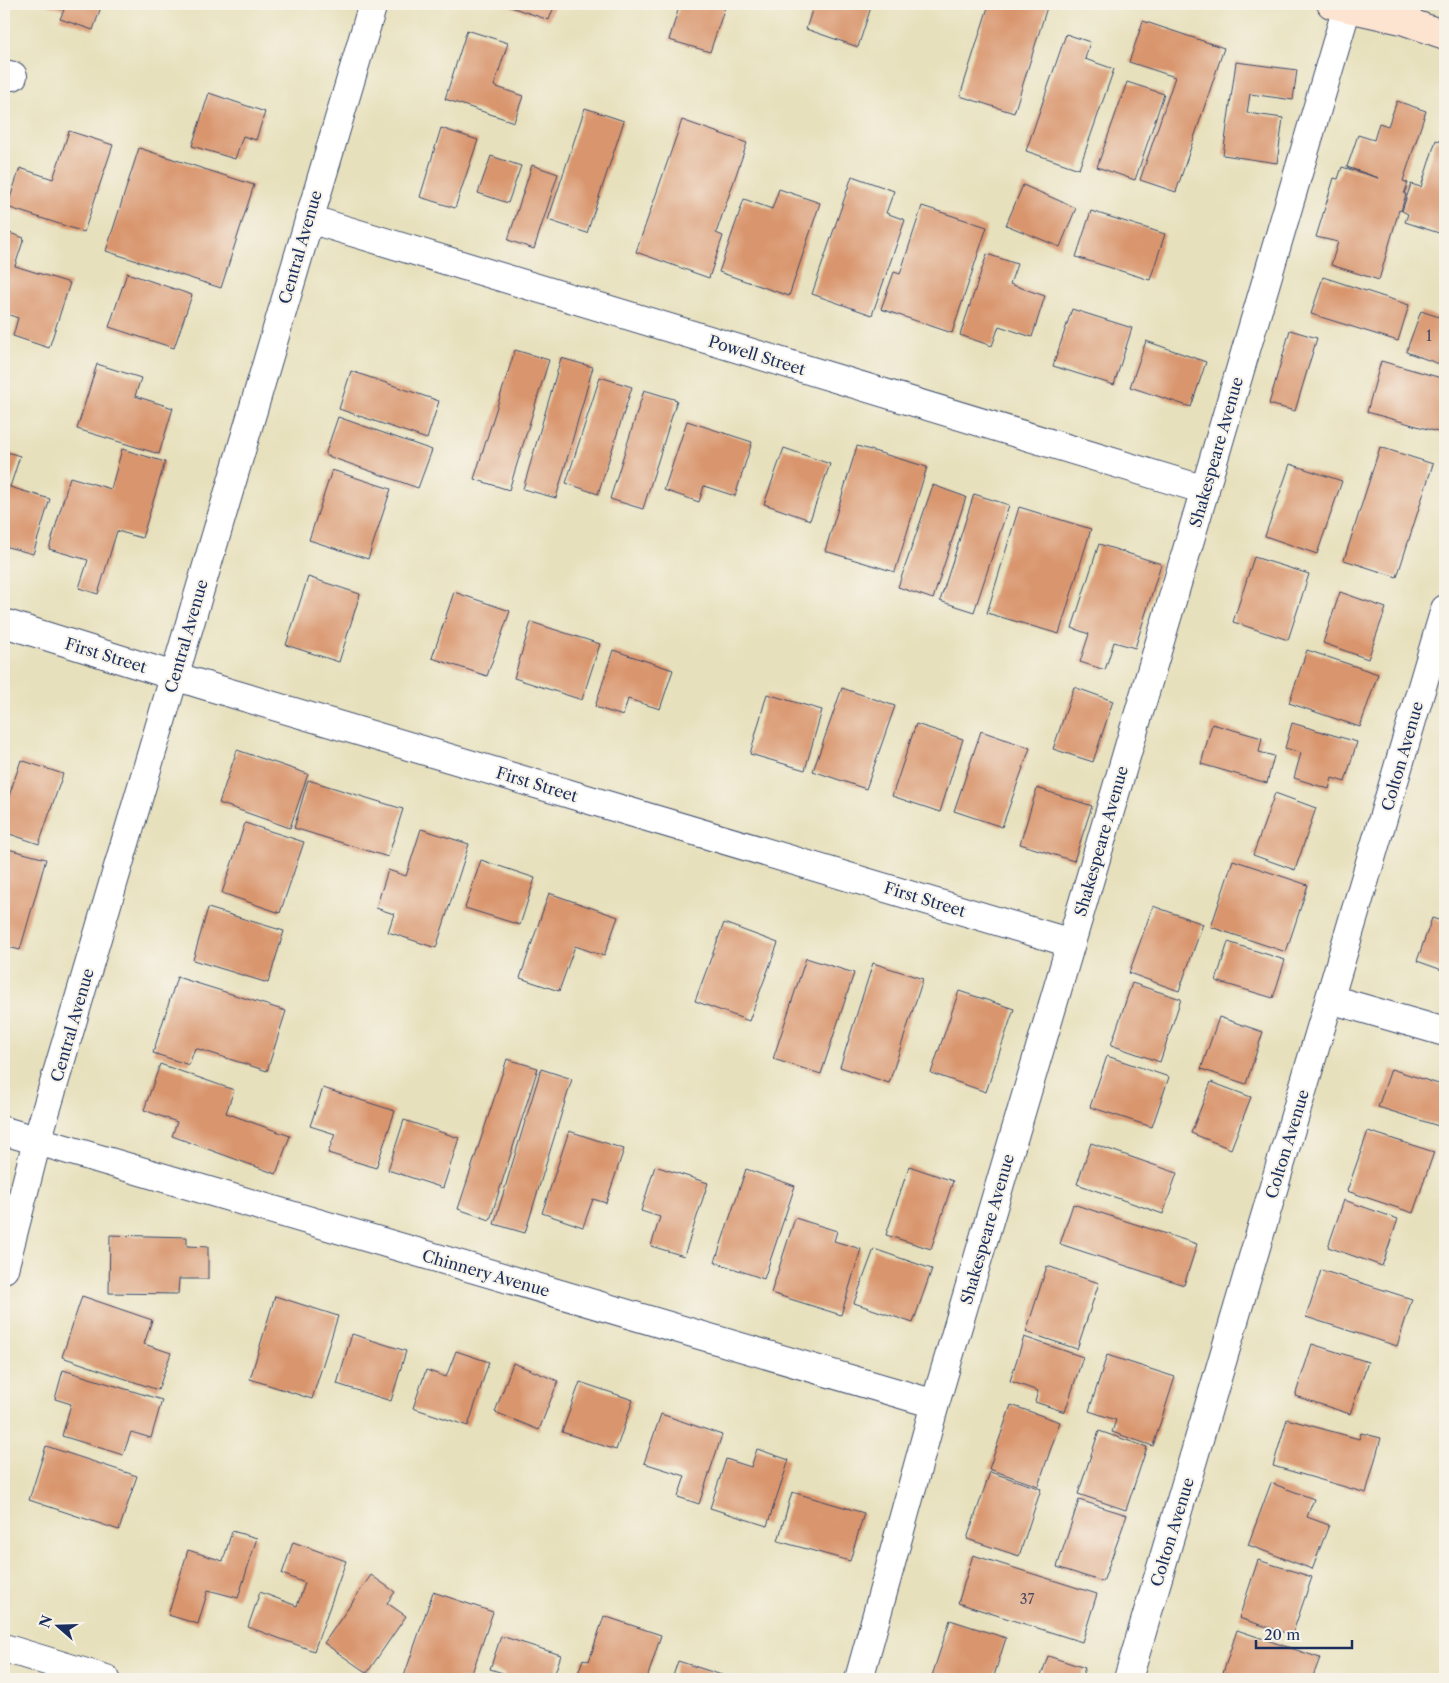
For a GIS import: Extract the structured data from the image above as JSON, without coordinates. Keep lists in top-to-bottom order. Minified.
{"streets":{"street":["Central Avenue","Powell Street","Shakespeare Avenue","First Street","Colton Avenue","Chinnery Avenue"]},"crossings":[["Central Avenue","Powell Street"],["Central Avenue","First Street"],["Central Avenue","Chinnery Avenue"],["Powell Street","Shakespeare Avenue"],["Shakespeare Avenue","First Street"],["Shakespeare Avenue","Chinnery Avenue"]],"house_numbers":["1","37"],"scale_bar":"20 m","north":"left"}
